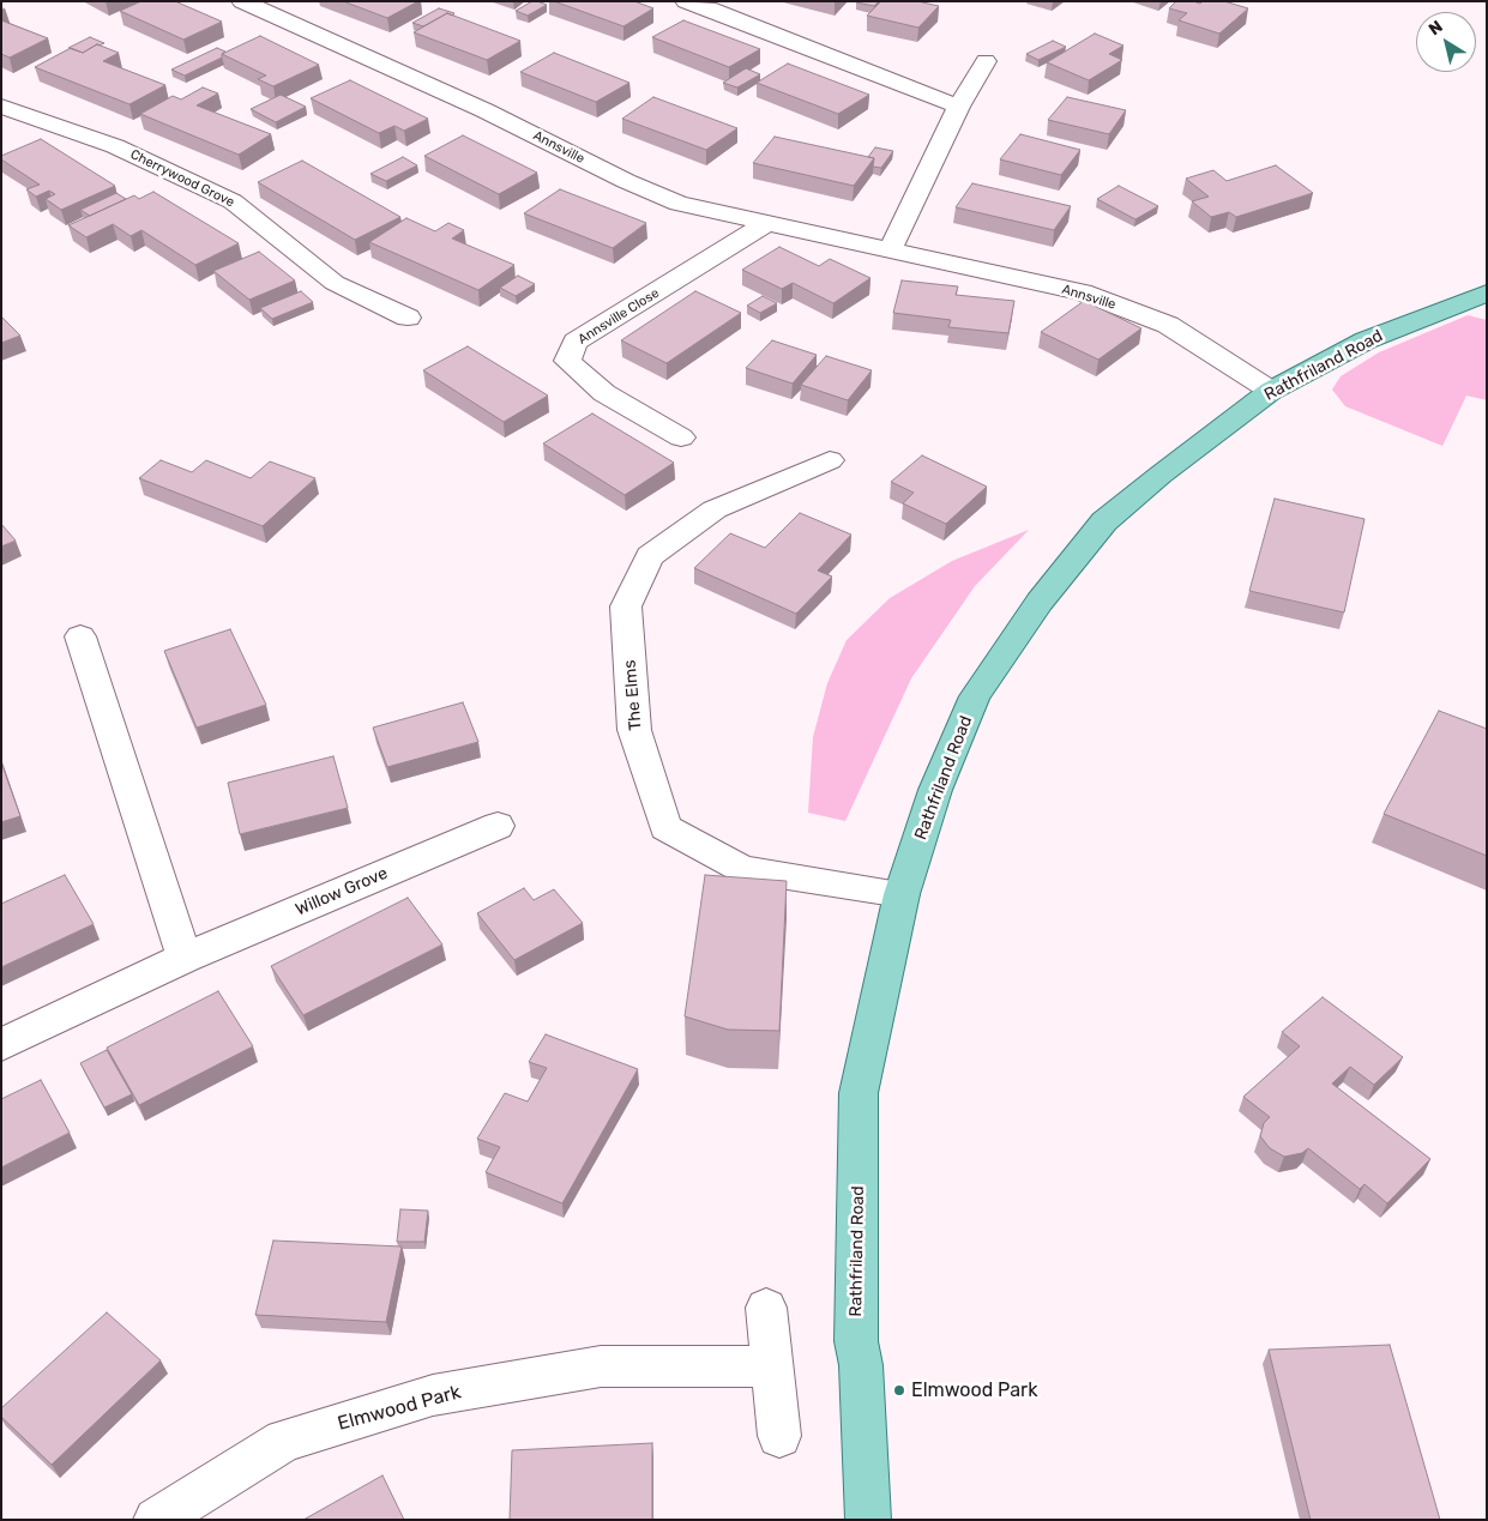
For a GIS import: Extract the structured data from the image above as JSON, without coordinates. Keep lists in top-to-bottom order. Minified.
{"streets":{"main road":["Rathfriland Road"],"street":["Annsville","Cherrywood Grove","Annsville Close","The Elms","Willow Grove","Elmwood Park"]},"crossings":[["Annsville","Annsville Close"],["Annsville","Rathfriland Road"],["Rathfriland Road","The Elms"]],"places":["Elmwood Park"],"north":"top left"}
